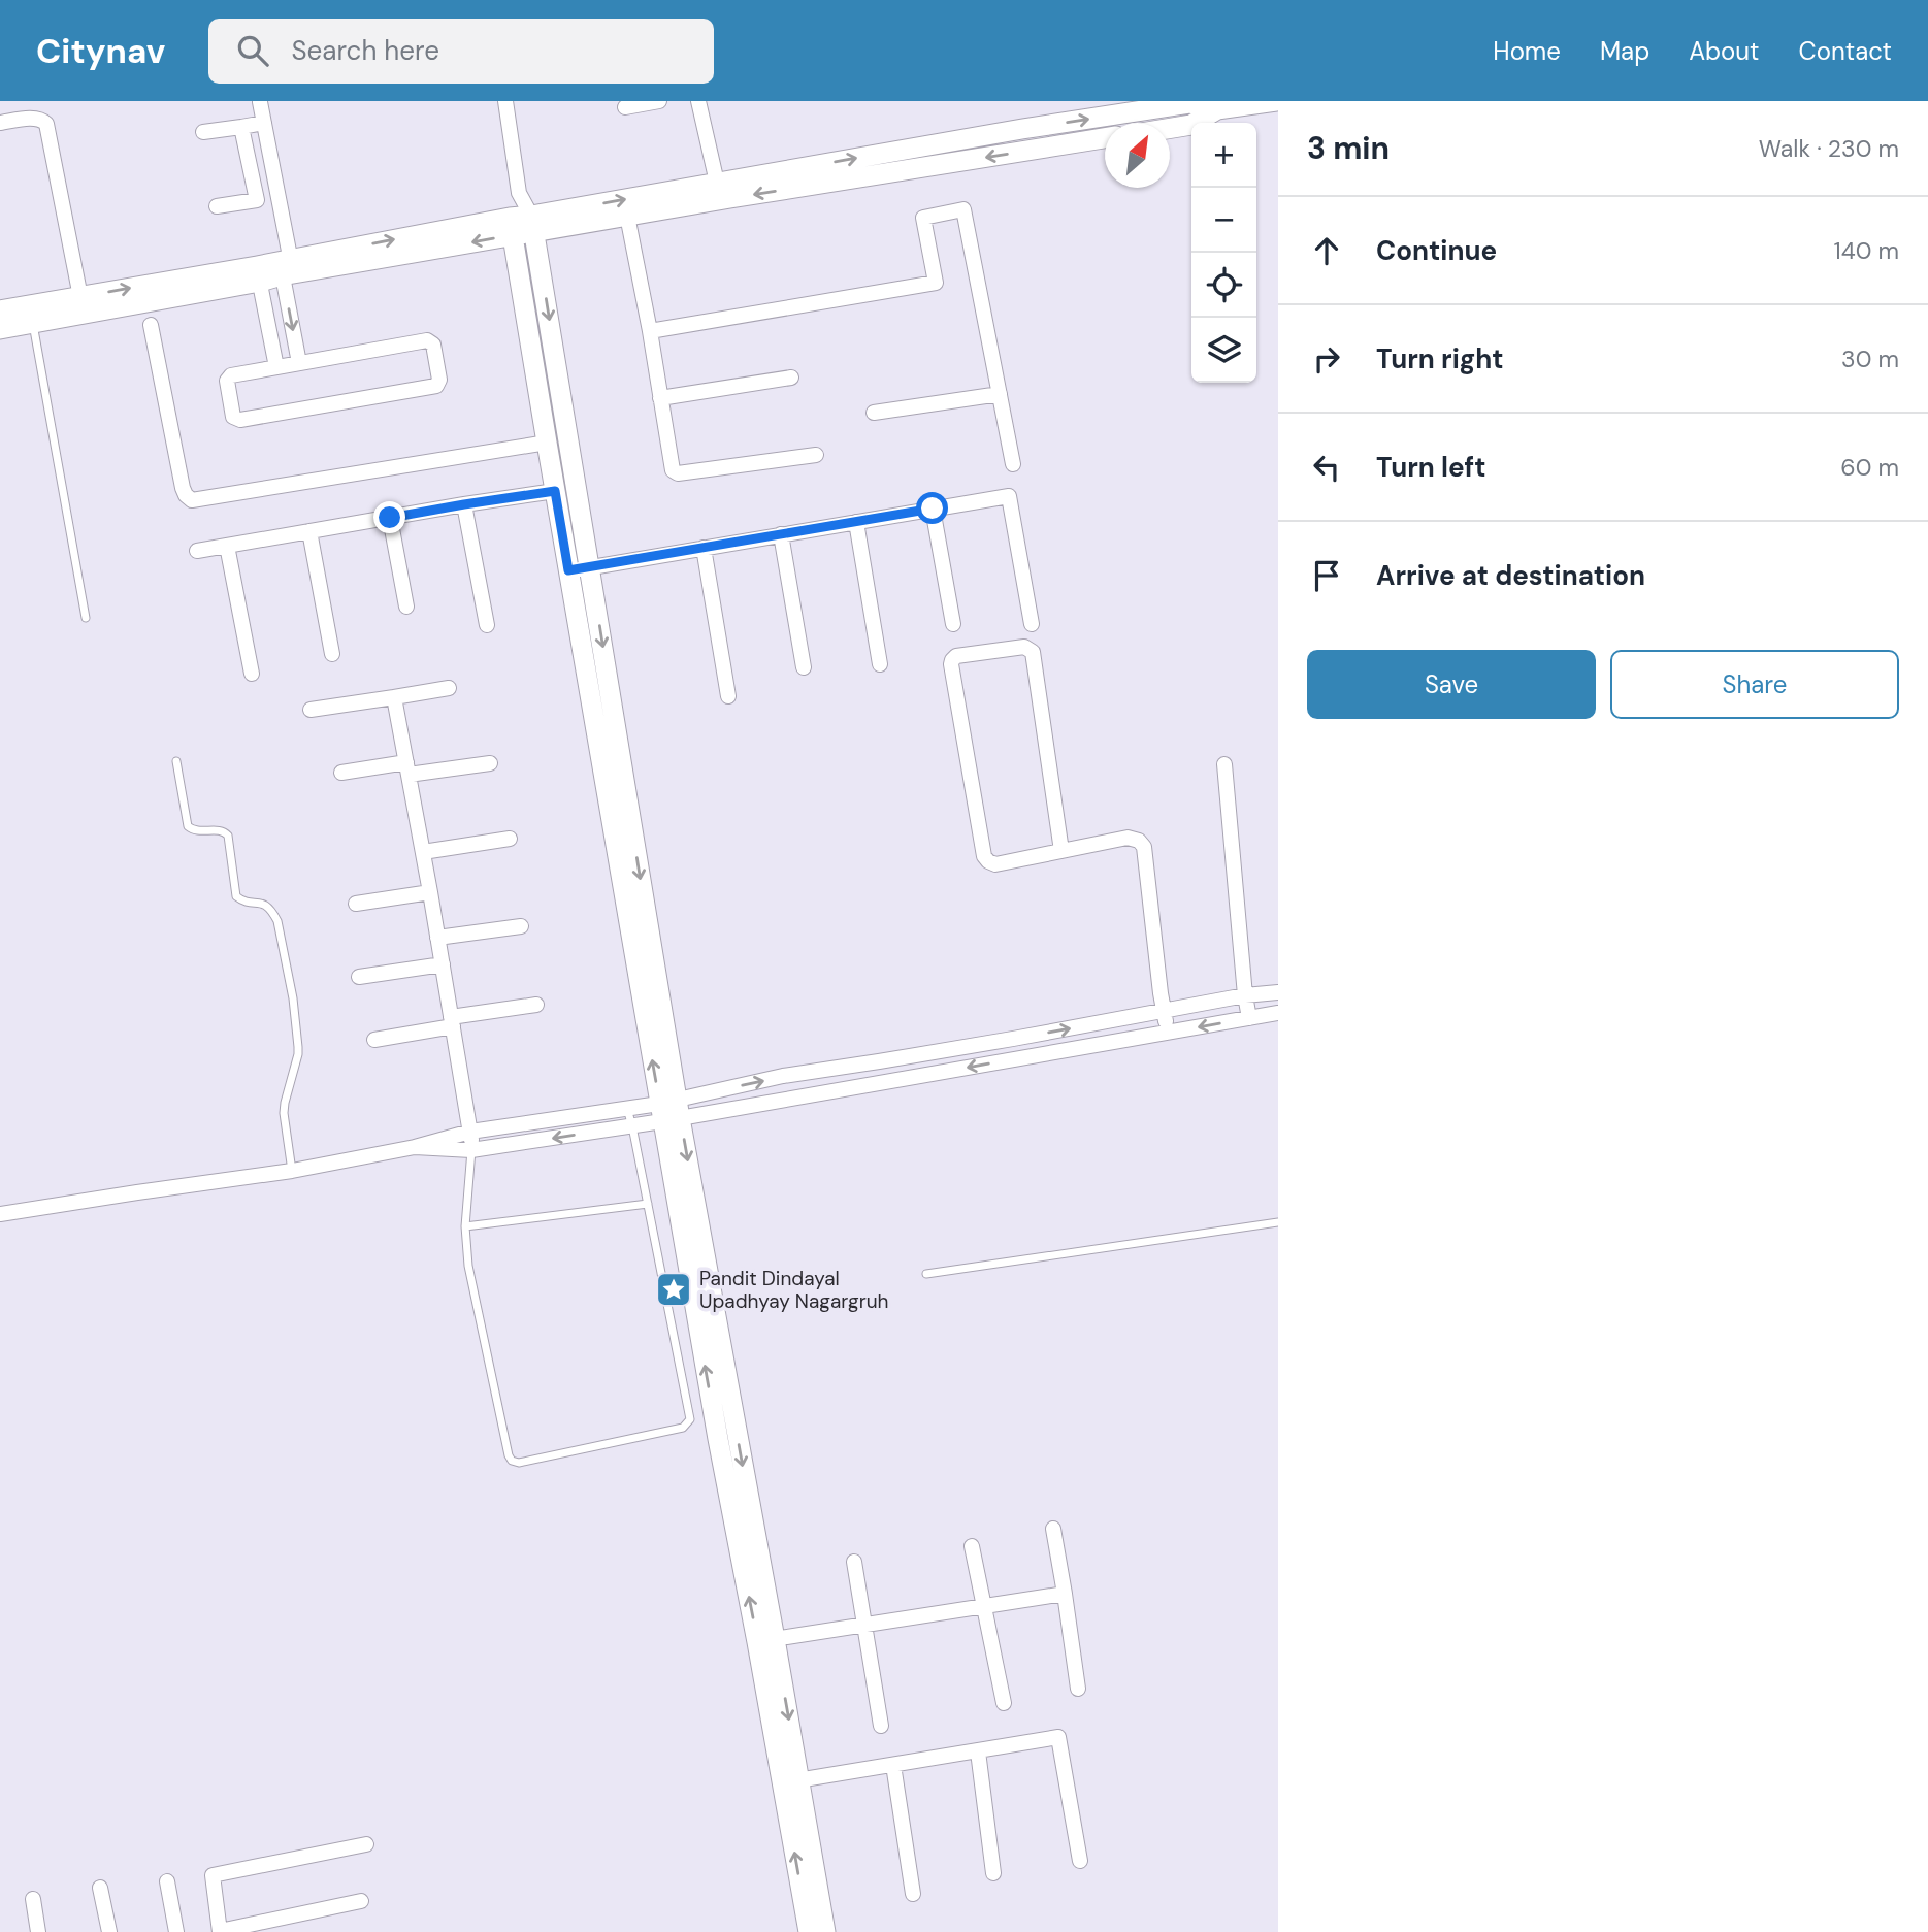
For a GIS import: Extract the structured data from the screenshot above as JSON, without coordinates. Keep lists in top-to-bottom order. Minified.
{"places":{"place":["Pandit Dindayal Upadhyay Nagargruh"]},"north":"top right","page":{"header":"Citynav","search":"Search here","nav":["Home","Map","About","Contact"],"heading":["3 min","Walk · 230 m"],"map_buttons":["+","−"],"list":[["Continue","140 m"],["Turn right","30 m"],["Turn left","60 m"],"Arrive at destination"],"buttons":["Save","Share"]}}
